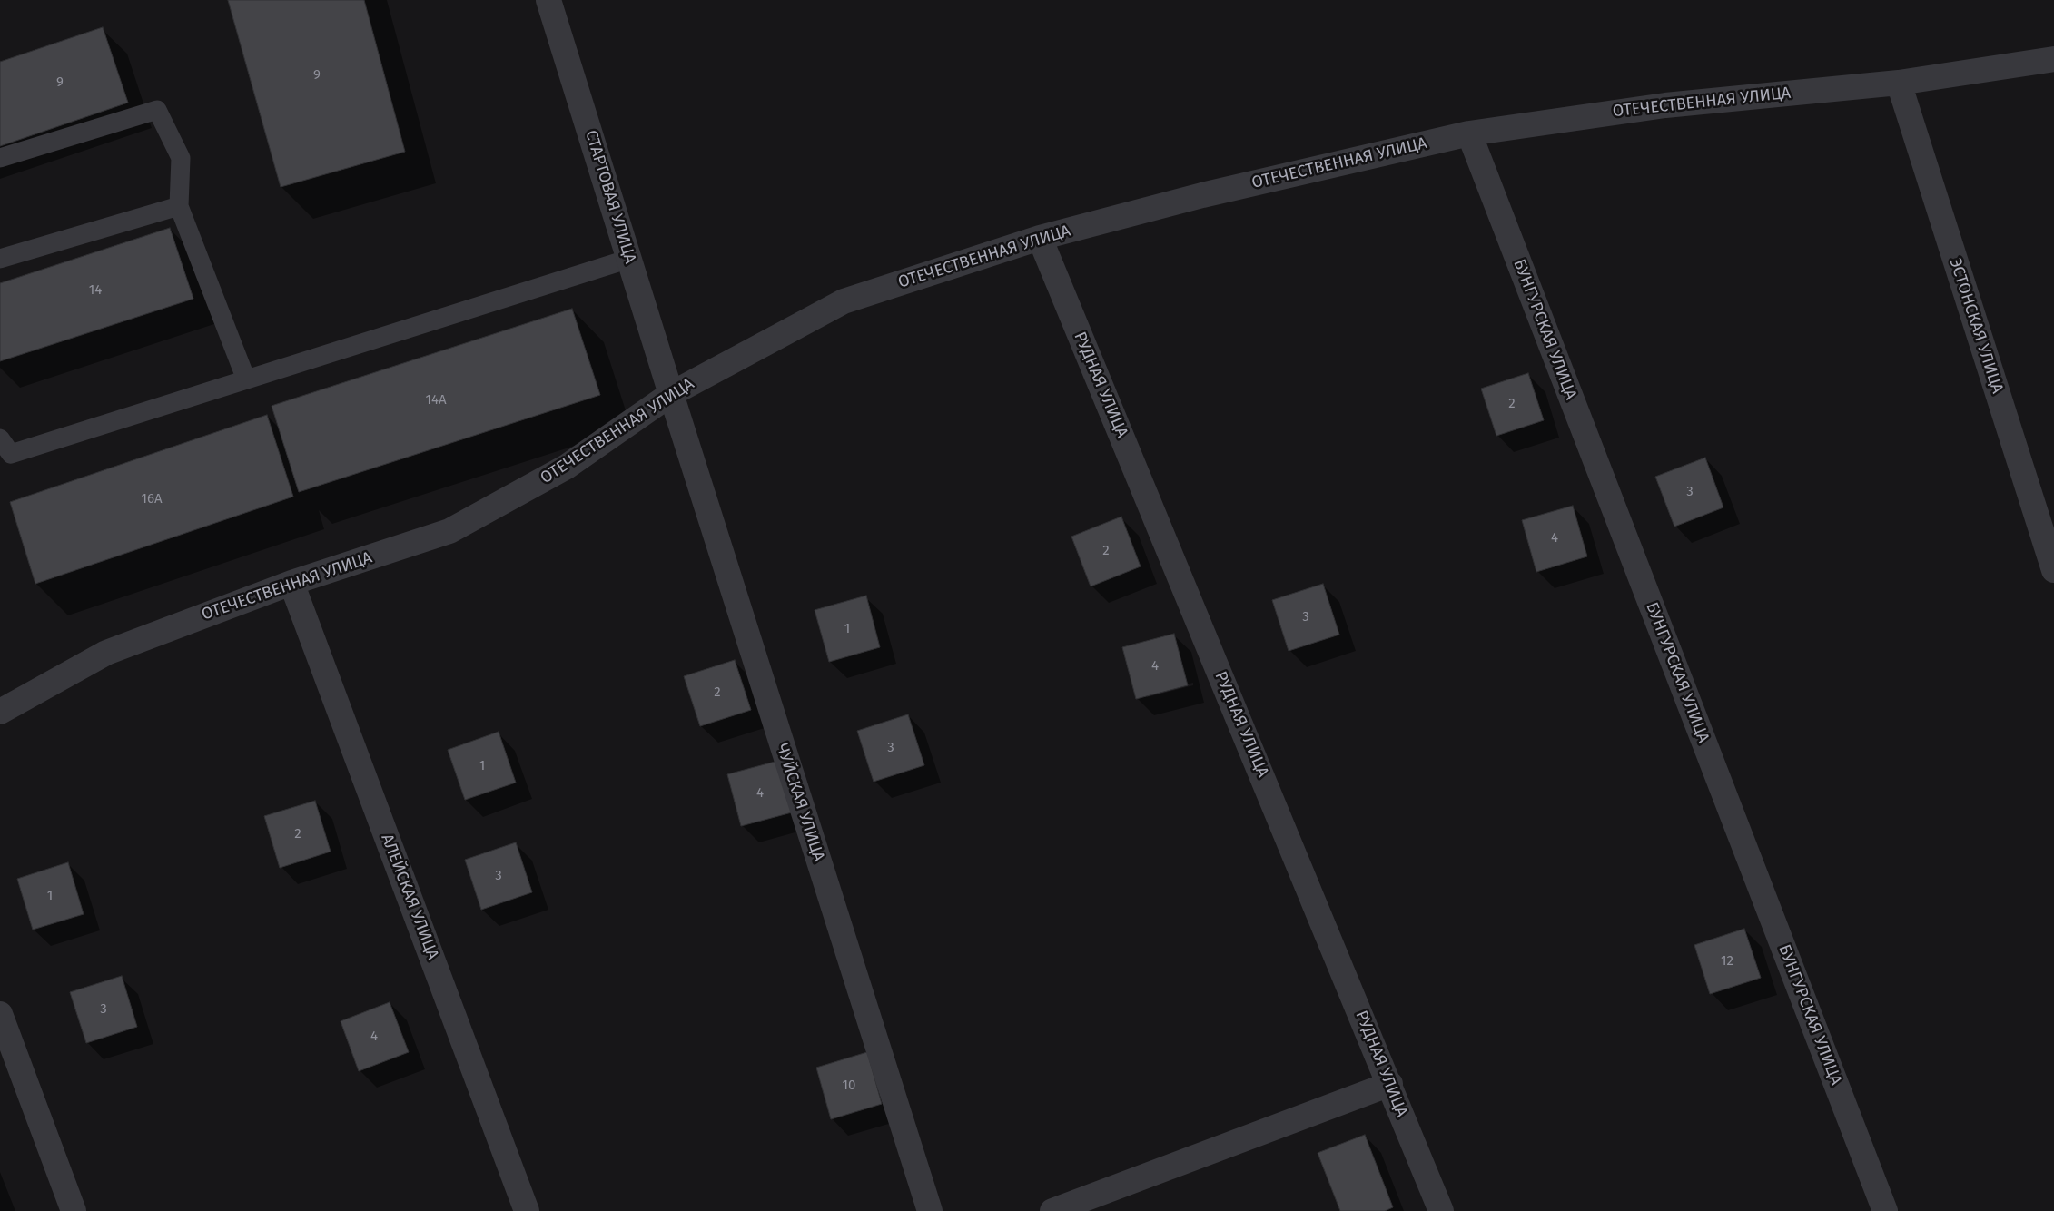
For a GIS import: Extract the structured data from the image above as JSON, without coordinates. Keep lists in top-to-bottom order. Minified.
{"streets":{"street":["ОТЕЧЕСТВЕННАЯ УЛИЦА","СТАРТОВАЯ УЛИЦА","ЭСТОНСКАЯ УЛИЦА","БУНГУРСКАЯ УЛИЦА","РУДНАЯ УЛИЦА","ЧУЙСКАЯ УЛИЦА","АЛЕЙСКАЯ УЛИЦА"]},"crossings":[["ОТЕЧЕСТВЕННАЯ УЛИЦА","СТАРТОВАЯ УЛИЦА"],["ОТЕЧЕСТВЕННАЯ УЛИЦА","ЭСТОНСКАЯ УЛИЦА"],["ОТЕЧЕСТВЕННАЯ УЛИЦА","БУНГУРСКАЯ УЛИЦА"],["ОТЕЧЕСТВЕННАЯ УЛИЦА","РУДНАЯ УЛИЦА"],["ОТЕЧЕСТВЕННАЯ УЛИЦА","ЧУЙСКАЯ УЛИЦА"],["ОТЕЧЕСТВЕННАЯ УЛИЦА","АЛЕЙСКАЯ УЛИЦА"],["СТАРТОВАЯ УЛИЦА","ЧУЙСКАЯ УЛИЦА"]],"house_numbers":["9","9","14","14А","2","3","16А","4","2","3","1","4","2","3","1","4","2","3","1","12","3","4","10"]}
